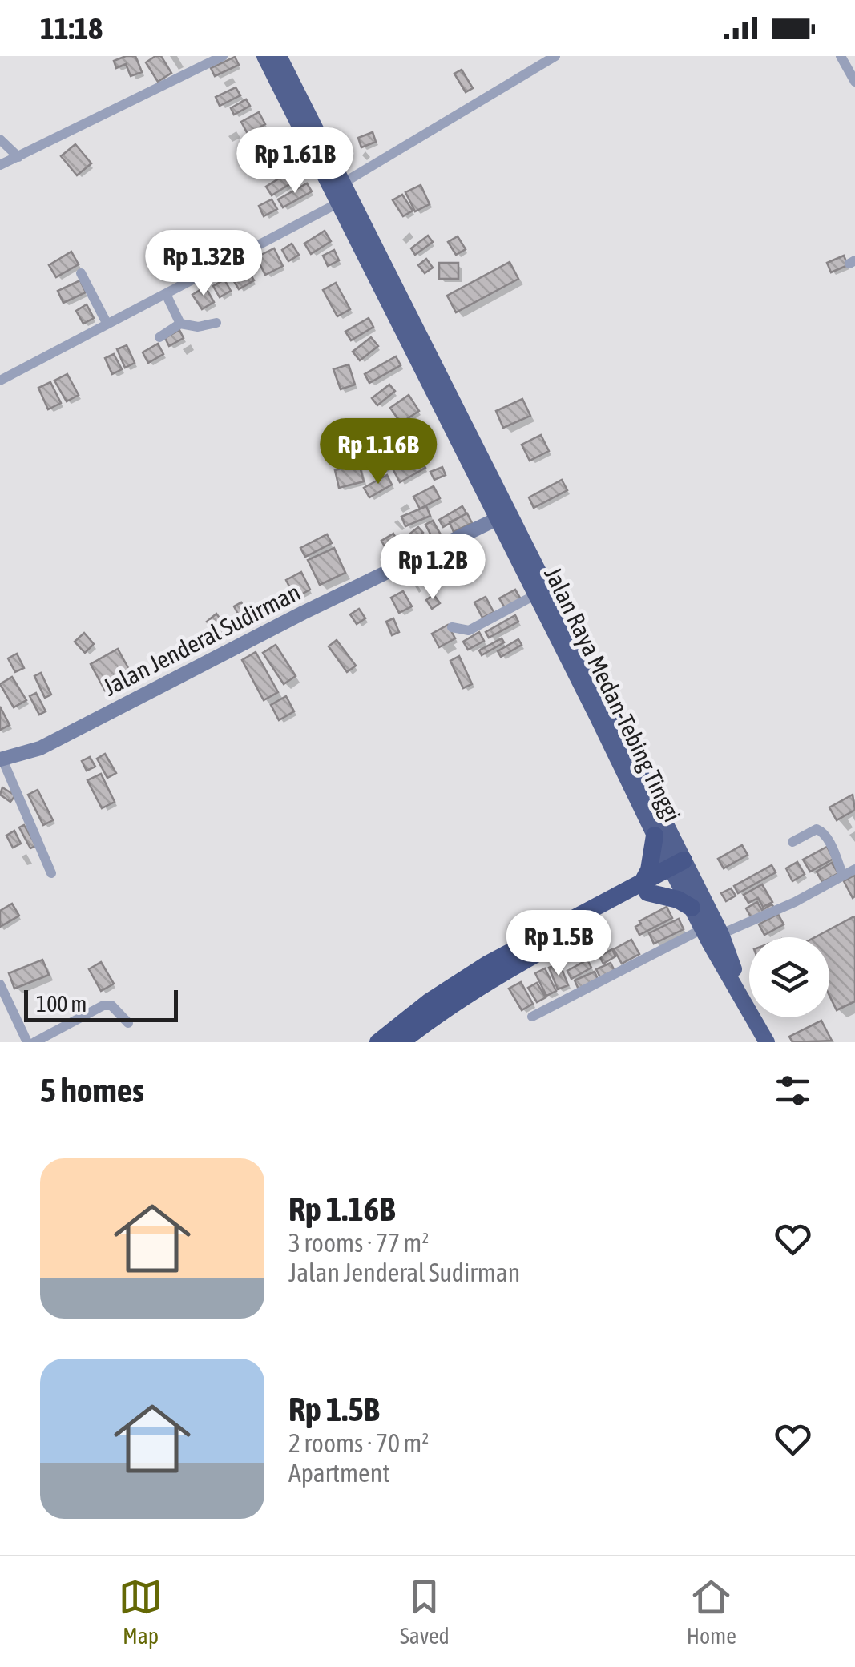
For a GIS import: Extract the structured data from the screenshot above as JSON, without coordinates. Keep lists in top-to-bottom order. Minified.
{"streets":{"highway":["Jalan Raya Medan-Tebing Tinggi"],"main road":["Jalan Jenderal Sudirman"]},"crossings":[["Jalan Jenderal Sudirman","Jalan Raya Medan-Tebing Tinggi"]],"scale_bar":"100 m","page":{"status":"11:18","price":["Rp 1.61B","Rp 1.32B","Rp 1.16B","Rp 1.2B","Rp 1.5B"],"scale":"100 m","heading":"5 homes","list":[{"name":"Rp 1.16B","note":"3 rooms · 77 m² · Jalan Jenderal Sudirman"},{"name":"Rp 1.5B","note":"2 rooms · 70 m² · Apartment"}],"tabs":["Map","Saved","Home"]}}
